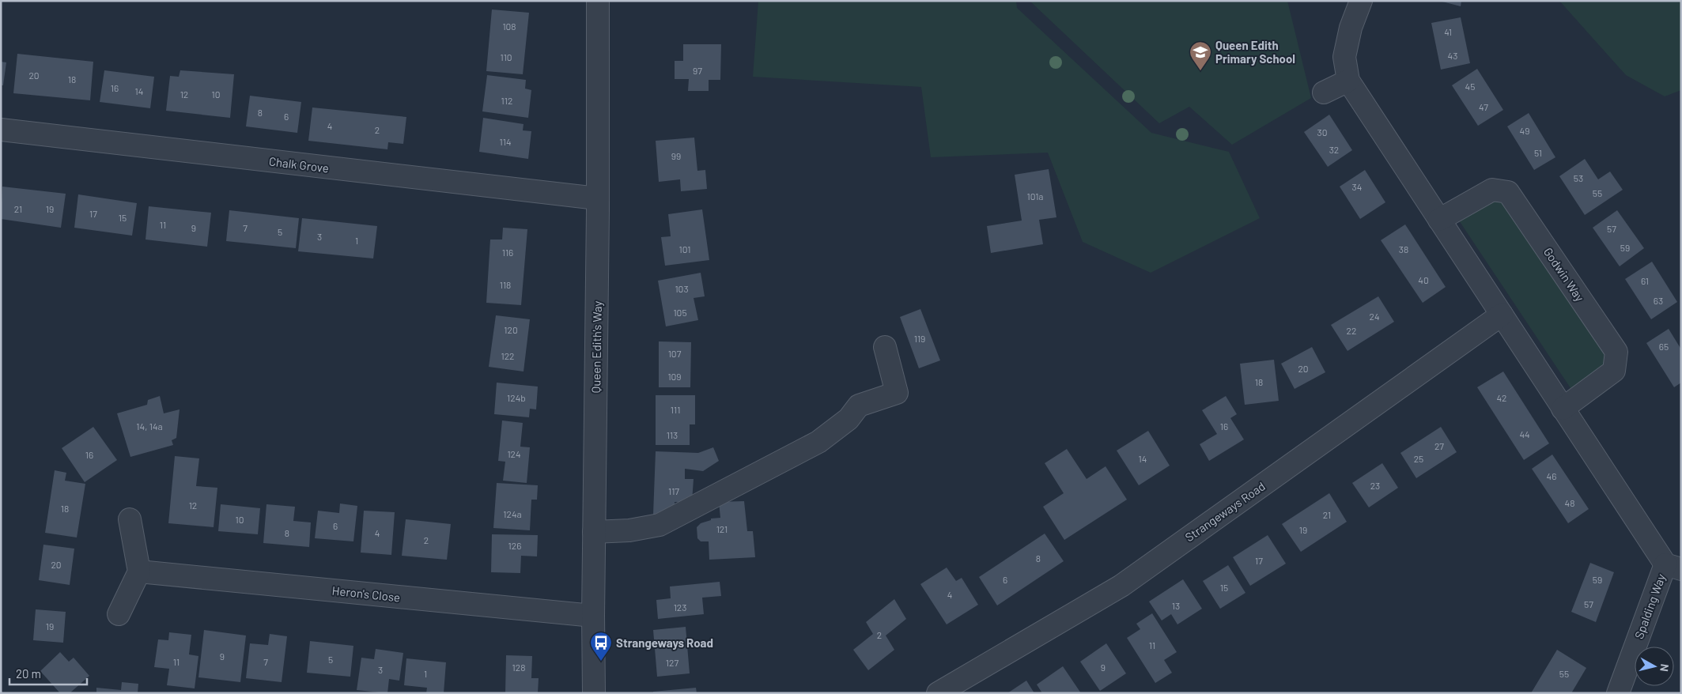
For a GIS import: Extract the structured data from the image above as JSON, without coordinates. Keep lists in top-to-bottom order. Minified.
{"streets":{"street":["Chalk Grove","Godwin Way","Queen Edith's Way","Strangeways Road","Heron's Close","Spalding Way"]},"crossings":[["Chalk Grove","Queen Edith's Way"],["Queen Edith's Way","Heron's Close"]],"places":{"school or university":["Queen Edith Primary School"],"bus stop":["Strangeways Road"]},"house_numbers":["108","41","43","110","97","20","18","45","16","14","12","10","112","47","8","6","4","2","49","30","114","32","51","99","53","34","55","101a","21","19","17","15","11","9","7","57","5","3","1","59","101","38","116","40","61","118","103","63","105","24","120","22","119","65","107","122","20","109","18","124b","42","111","14, 14a","16","44","113","27","124","16","14","25","46","23","117","48","12","18","124a","21","10","6","121","19","8","4","2","126","8","17","20","6","59","15","4","57","13","123","19","2","11","9","5","11","7","127","128","9","3","1","55"],"scale_bar":"20 m","north":"right"}
